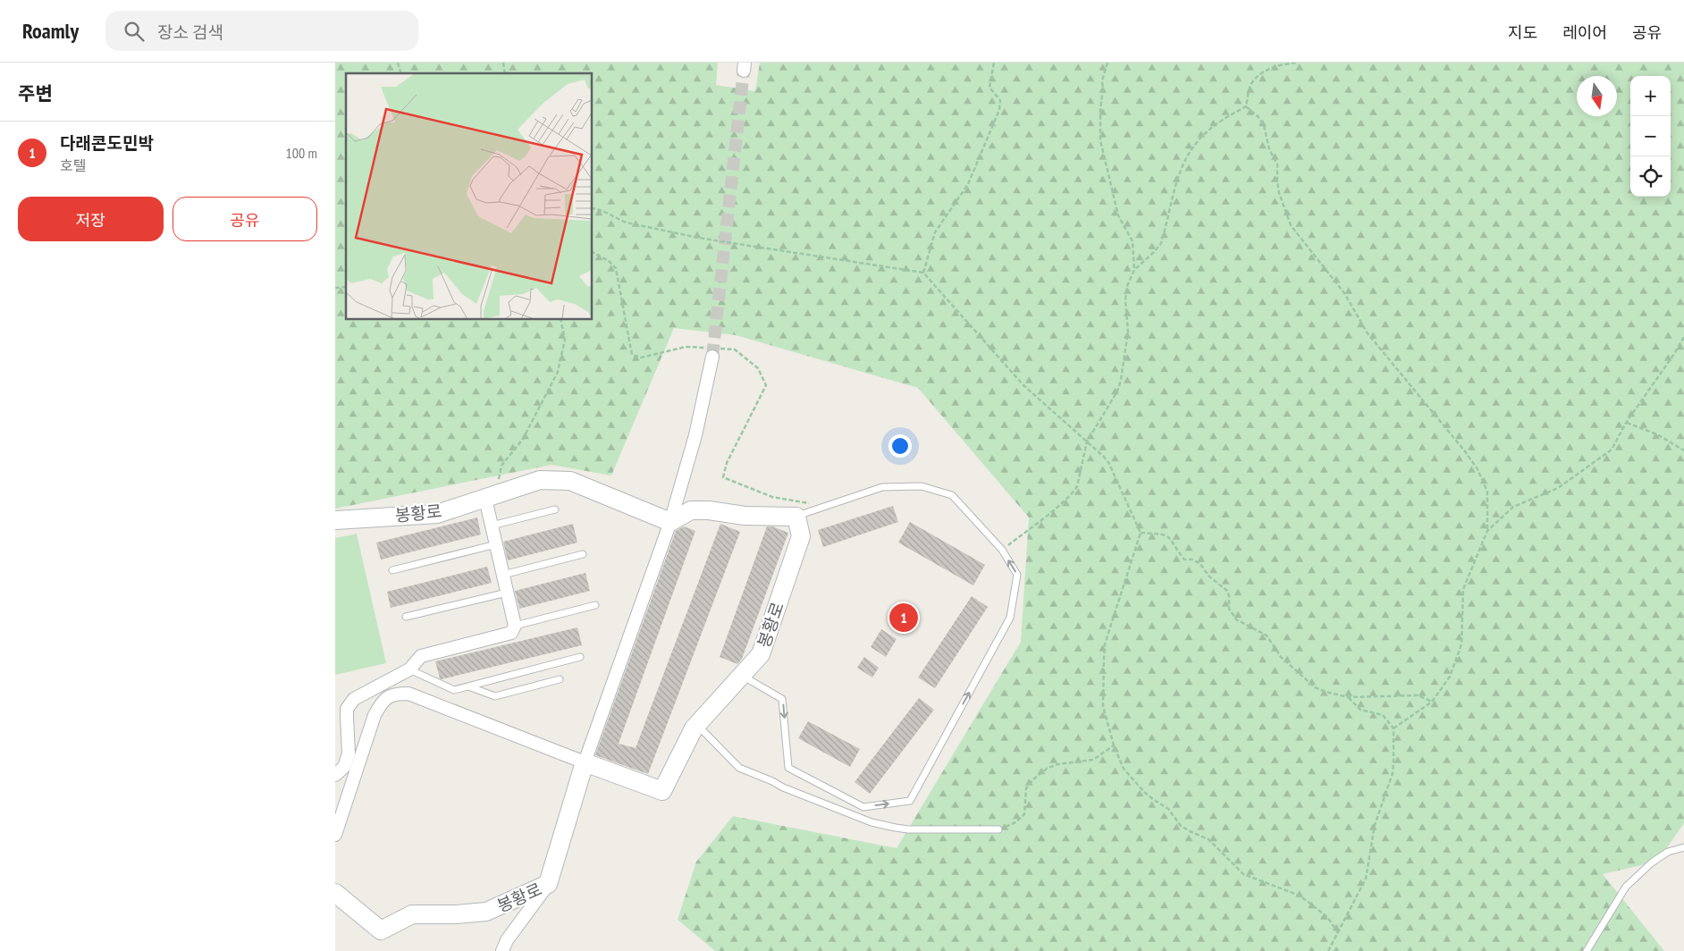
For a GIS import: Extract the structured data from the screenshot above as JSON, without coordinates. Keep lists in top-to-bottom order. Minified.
{"streets":{"street":["봉황로"]},"north":"bottom","page":{"header":"Roamly","search":"장소 검색","nav":["지도","레이어","공유"],"heading":"주변","map_buttons":["+","−"],"list":[{"mark":"1","name":"다래콘도민박","note":"호텔","value":"100 m"}],"buttons":["저장","공유"],"pins":"1"}}
